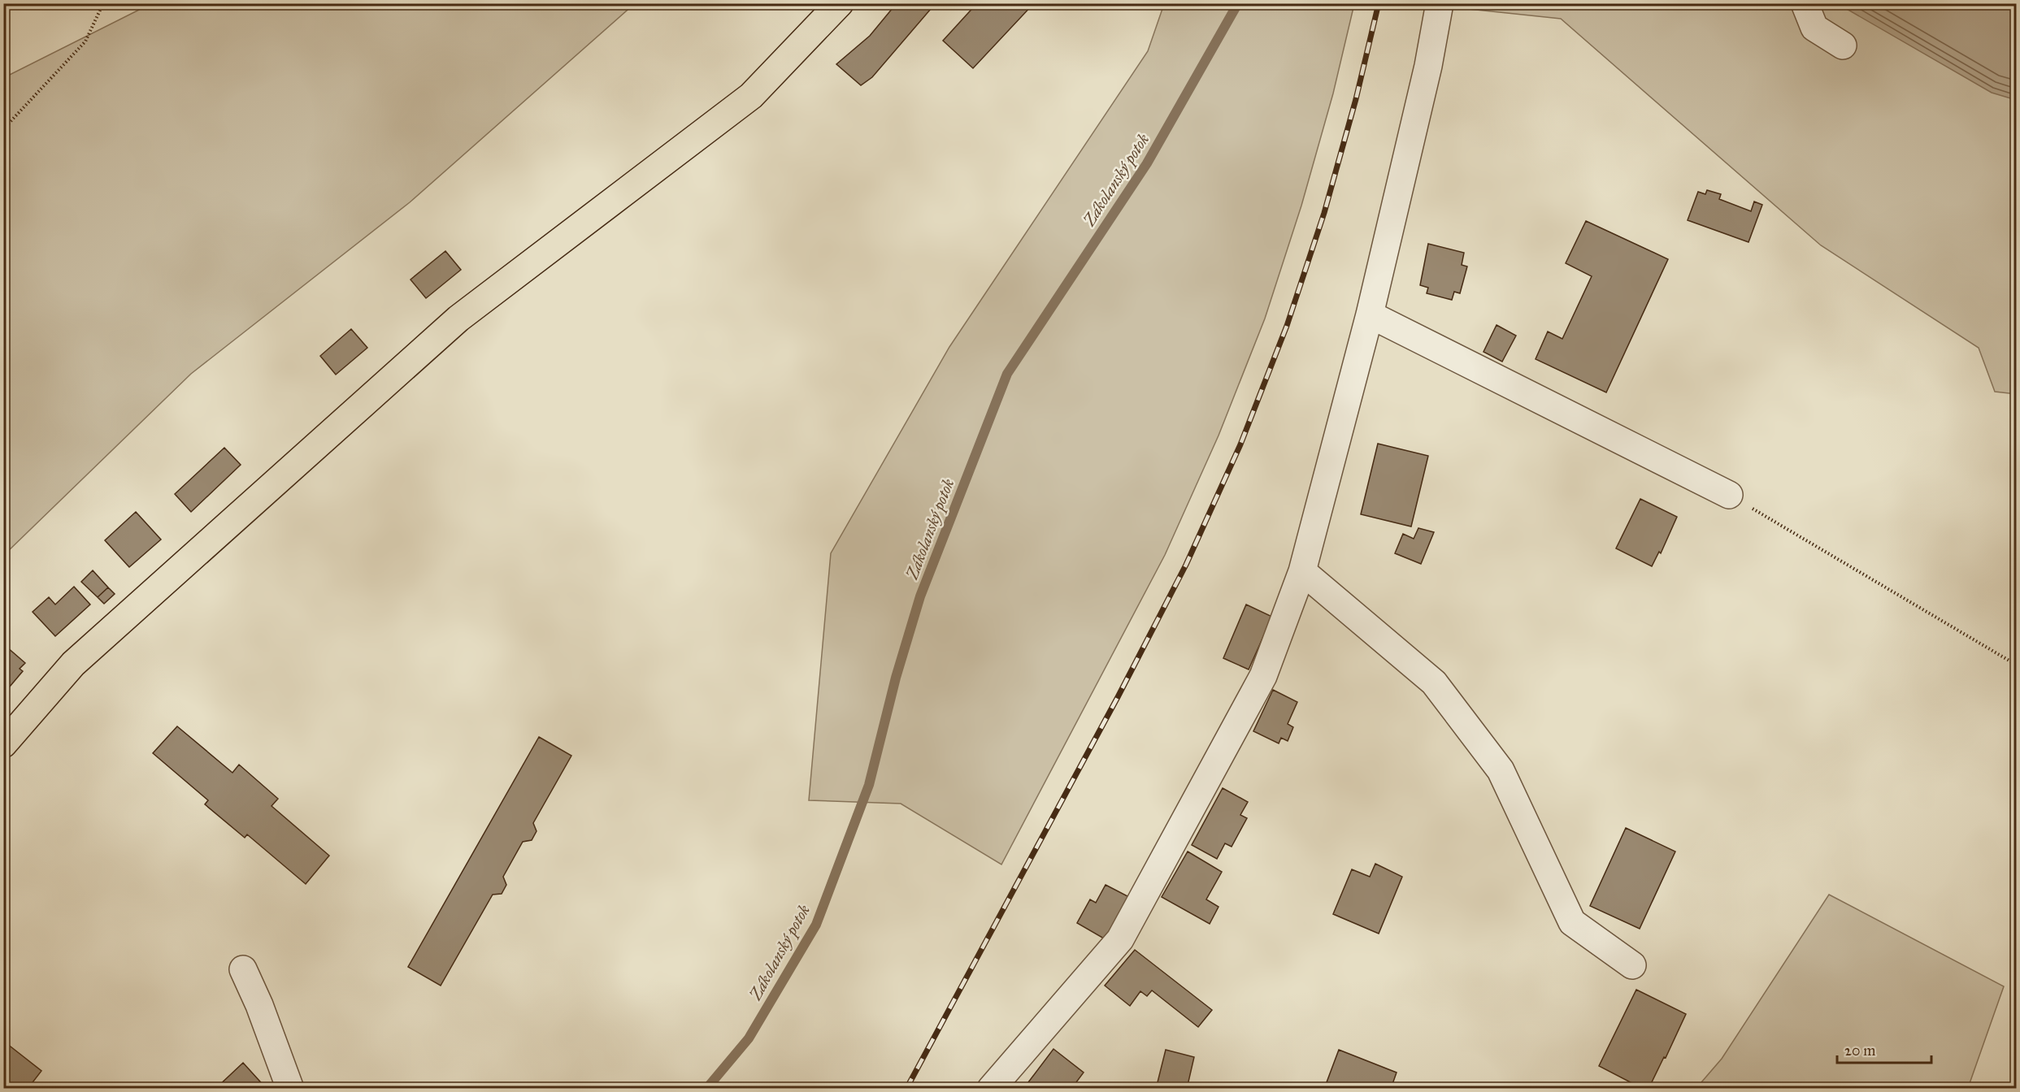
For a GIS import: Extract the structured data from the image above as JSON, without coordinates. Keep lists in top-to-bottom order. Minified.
{"water":["Zákolanský potok"],"scale_bar":"20 m"}
